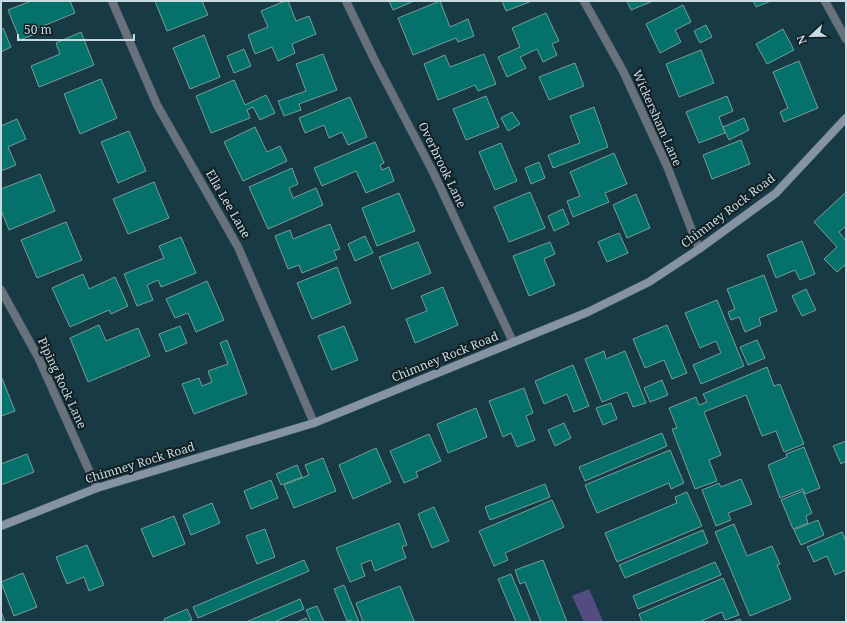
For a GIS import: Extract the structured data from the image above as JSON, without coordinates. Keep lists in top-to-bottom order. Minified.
{"streets":{"main road":["Chimney Rock Road"],"street":["Wickersham Lane","Overbrook Lane","Ella Lee Lane","Piping Rock Lane"]},"crossings":[["Wickersham Lane","Chimney Rock Road"],["Overbrook Lane","Chimney Rock Road"],["Ella Lee Lane","Chimney Rock Road"],["Chimney Rock Road","Piping Rock Lane"]],"scale_bar":"50 m","north":"left"}
